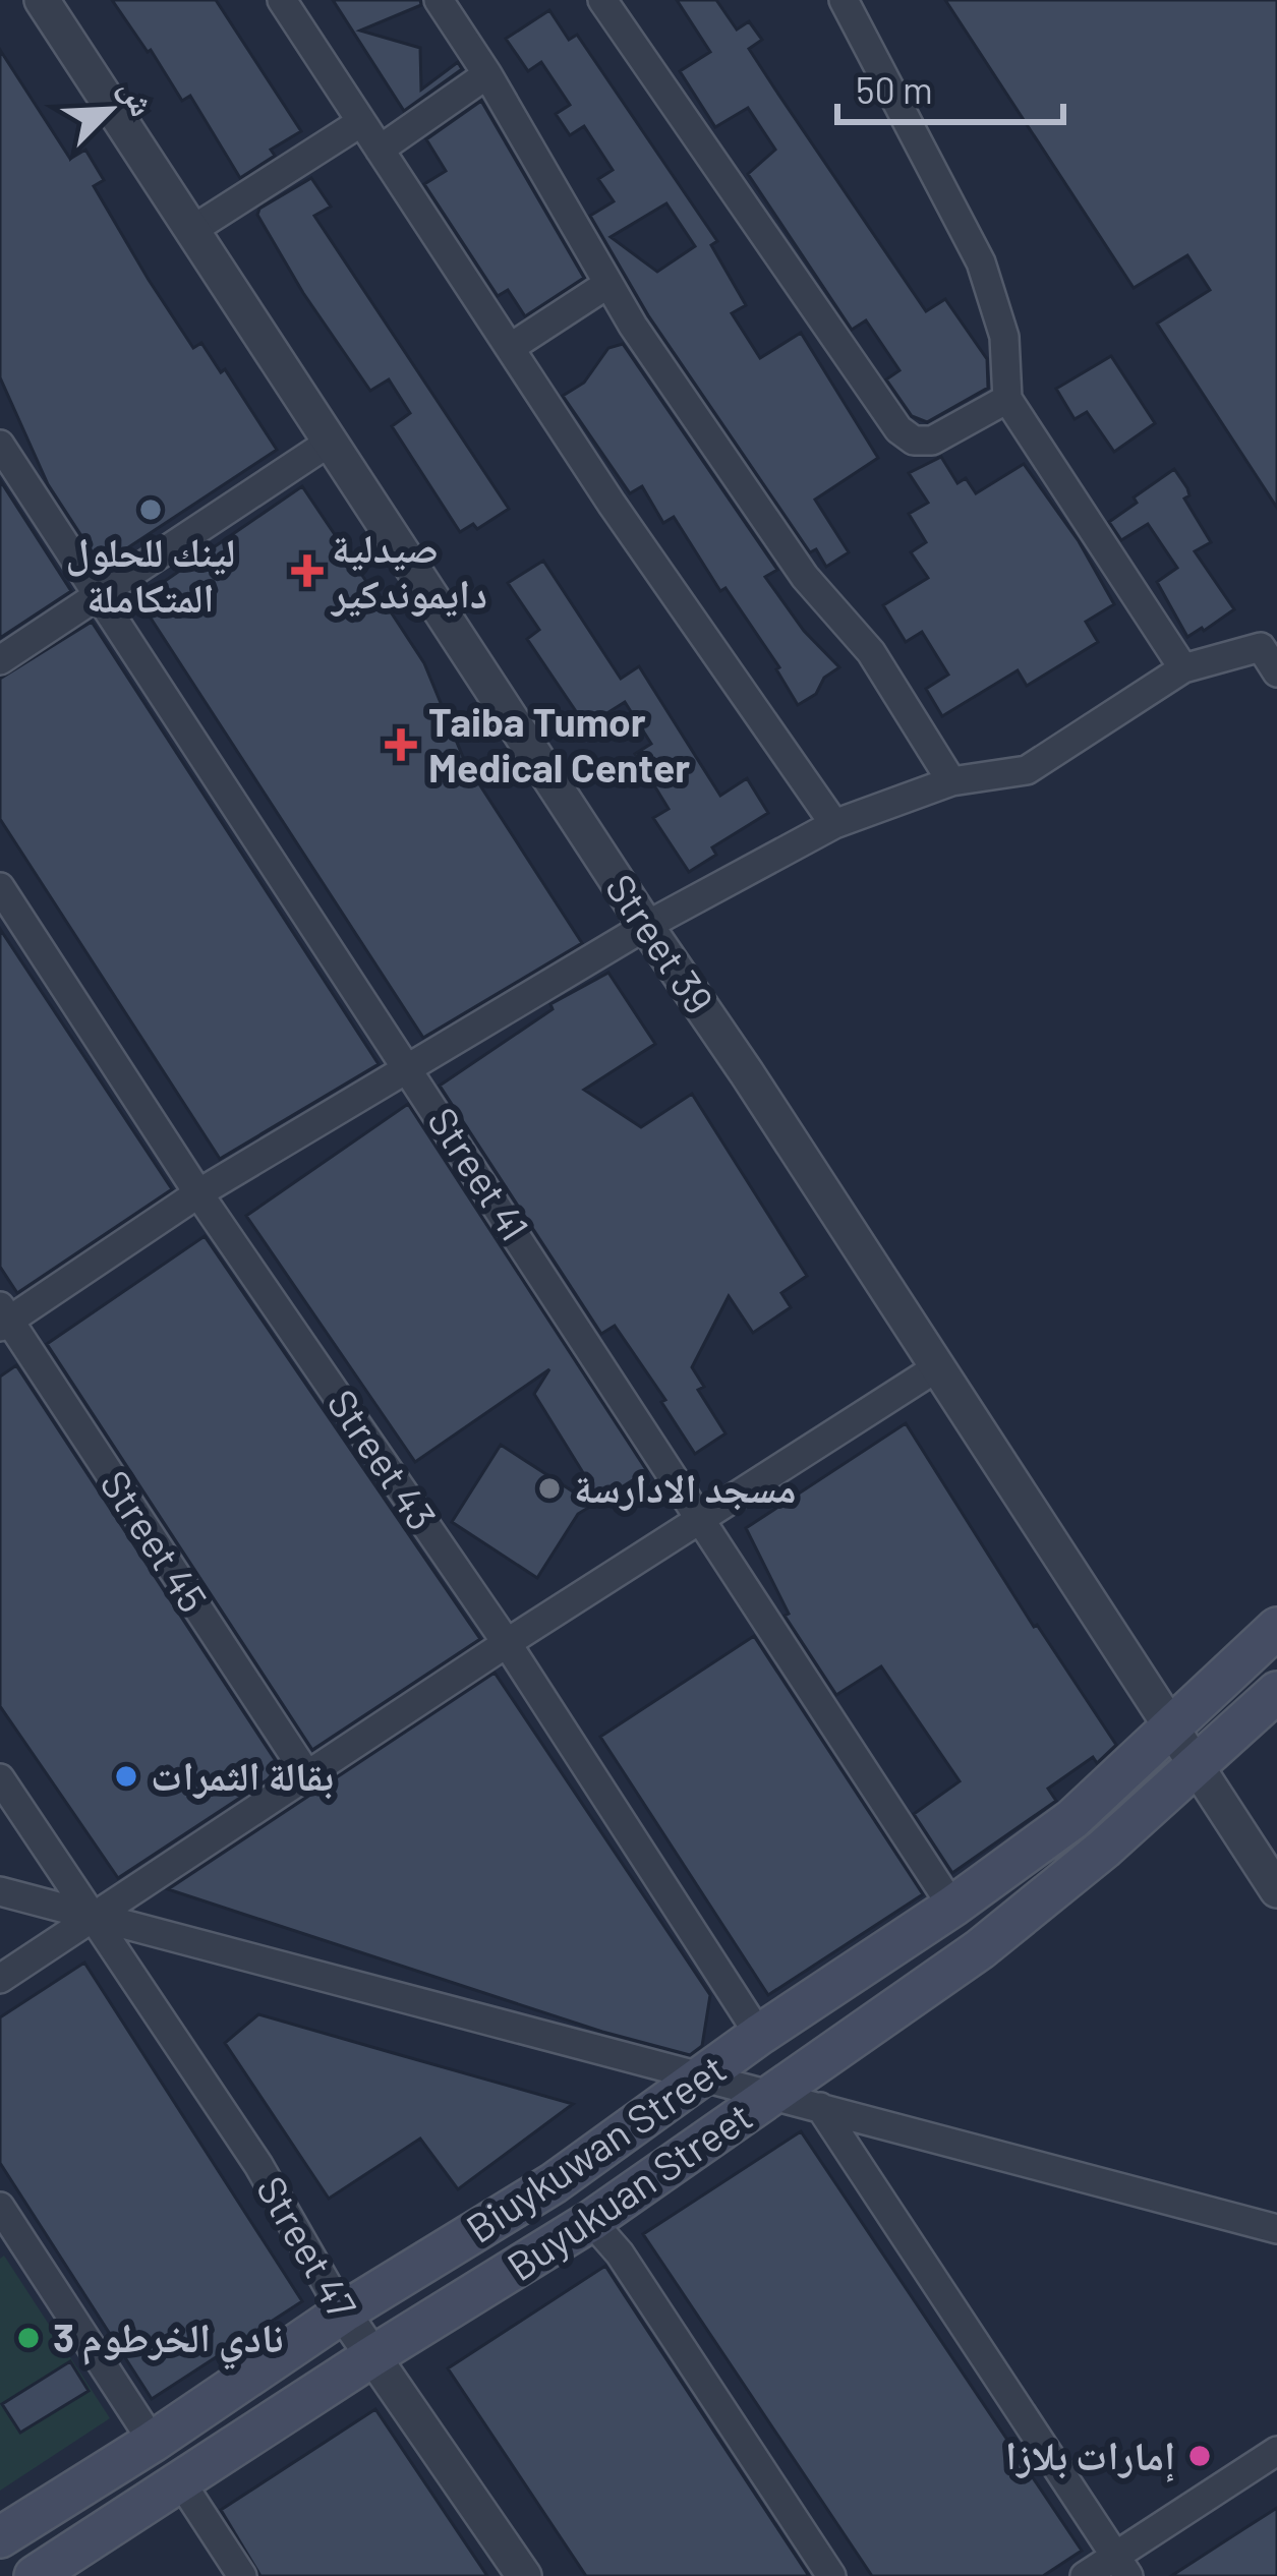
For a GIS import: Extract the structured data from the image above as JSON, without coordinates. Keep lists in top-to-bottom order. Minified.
{"streets":{"main road":["Biuykuwan Street","Buyukuan Street"],"street":["Street 39","Street 41","Street 43","Street 45","Street 47"]},"crossings":[["Street 39","Biuykuwan Street"],["Street 39","Buyukuan Street"],["Street 41","Biuykuwan Street"],["Street 43","Biuykuwan Street"],["Biuykuwan Street","Street 47"],["Buyukuan Street","Street 47"]],"places":{"other":["لينك للحلول المتكاملة","مسجد الادارسة","بقالة الثمرات","نادي الخرطوم 3","إمارات بلازا"],"health":["صيدلية دايموندكير","Taiba Tumor Medical Center"]},"scale_bar":"50 m","north":"top right"}
